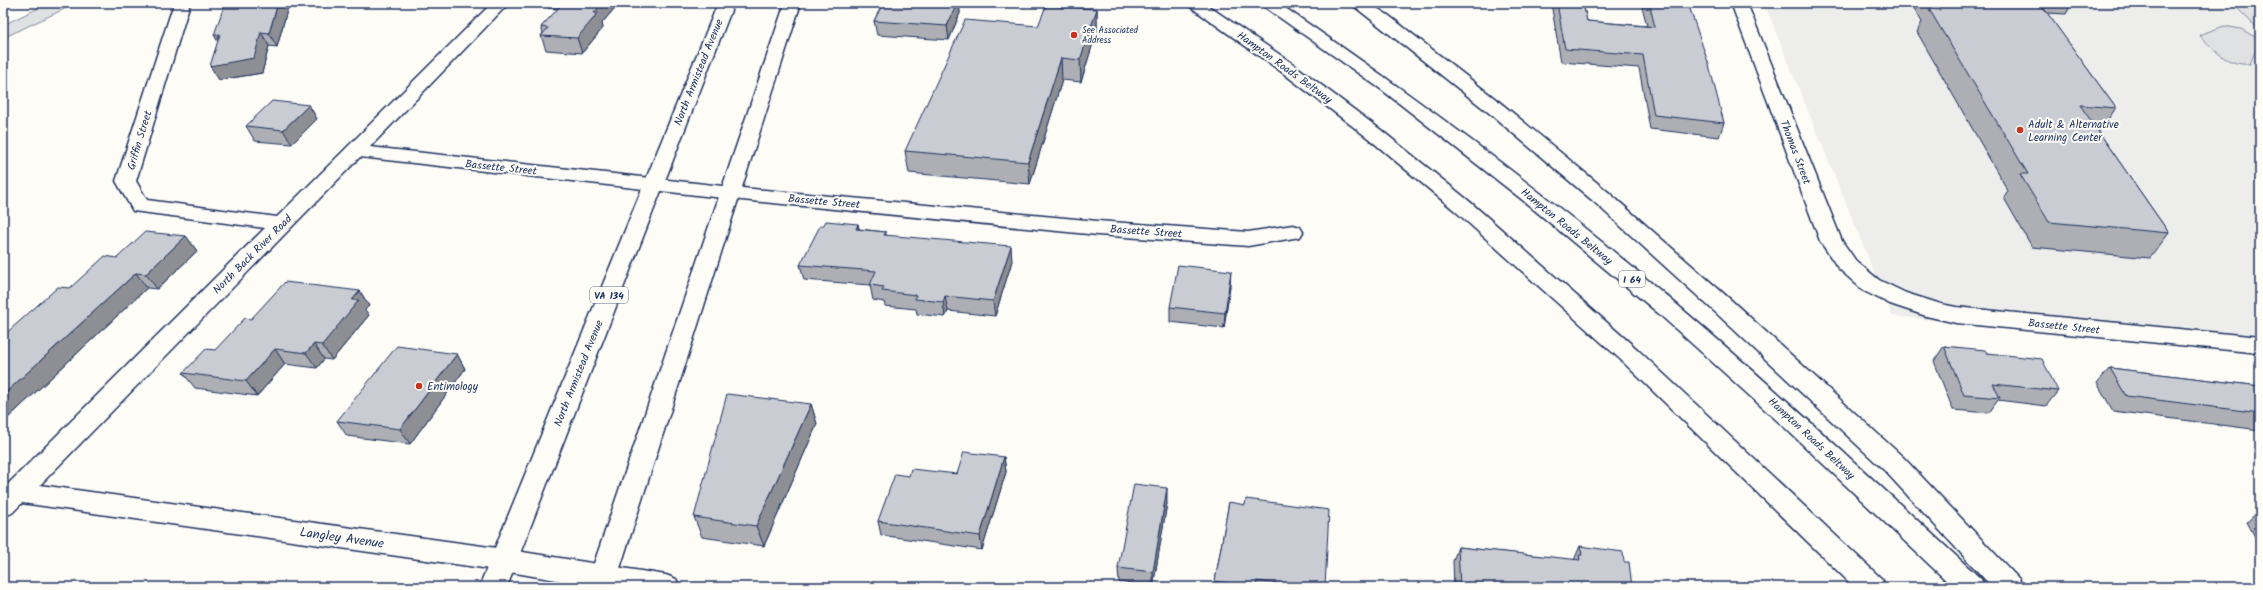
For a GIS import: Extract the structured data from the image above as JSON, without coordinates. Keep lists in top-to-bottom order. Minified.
{"streets":{"main road":["Hampton Roads Beltway","North Armistead Avenue","Griffin Street","Thomas Street","Bassette Street","North Back River Road","I 64","VA 134","Langley Avenue"]},"crossings":[["North Armistead Avenue","Bassette Street"],["North Armistead Avenue","Langley Avenue"],["Griffin Street","North Back River Road"],["Thomas Street","Bassette Street"],["Bassette Street","North Back River Road"],["North Back River Road","Langley Avenue"]],"places":["See Associated Address","Adult & Alternative Learning Center","Entimology"]}
